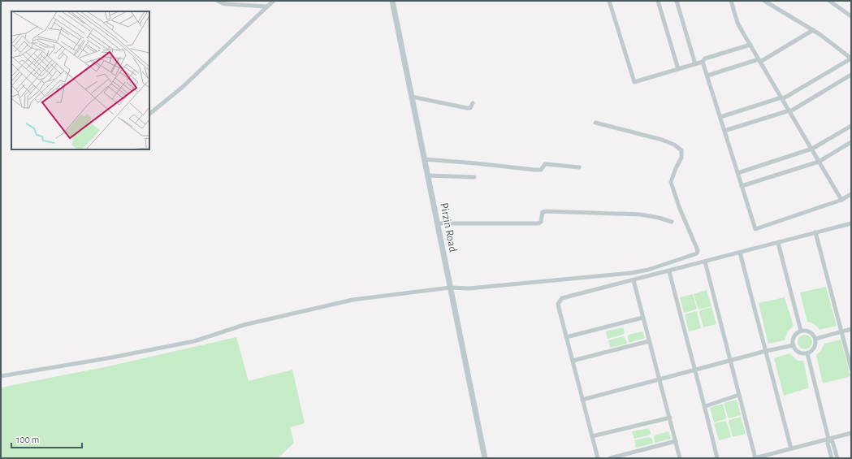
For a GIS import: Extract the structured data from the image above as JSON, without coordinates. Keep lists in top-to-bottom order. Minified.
{"streets":{"street":["Pirzin Road"]},"scale_bar":"100 m"}
